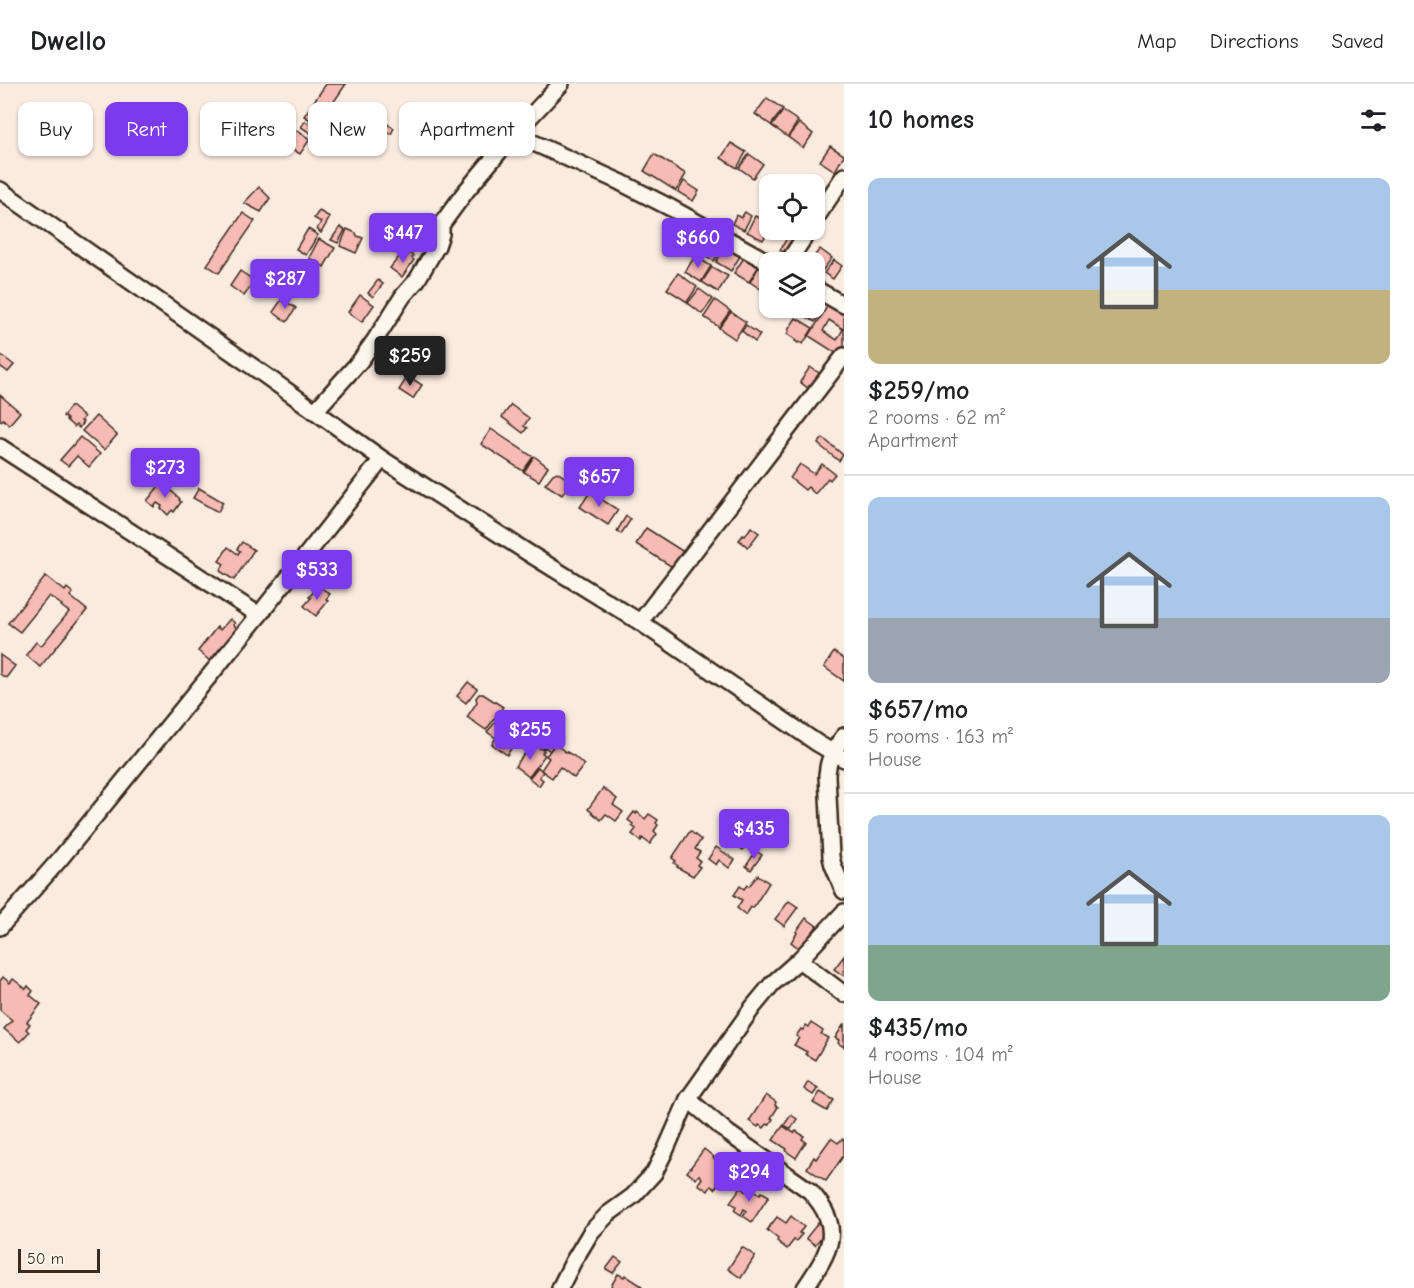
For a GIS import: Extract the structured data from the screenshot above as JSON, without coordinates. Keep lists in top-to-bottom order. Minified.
{"scale_bar":"50 m","page":{"header":"Dwello","nav":["Map","Directions","Saved"],"heading":"10 homes","chip":["Buy","Rent","Filters","New","Apartment"],"list":[{"name":"$259/mo","note":"2 rooms · 62 m² · Apartment"},{"name":"$657/mo","note":"5 rooms · 163 m² · House"},{"name":"$435/mo","note":"4 rooms · 104 m² · House"}],"price":["$447","$660","$287","$259","$273","$657","$533","$255","$435","$294"],"scale":"50 m"}}
